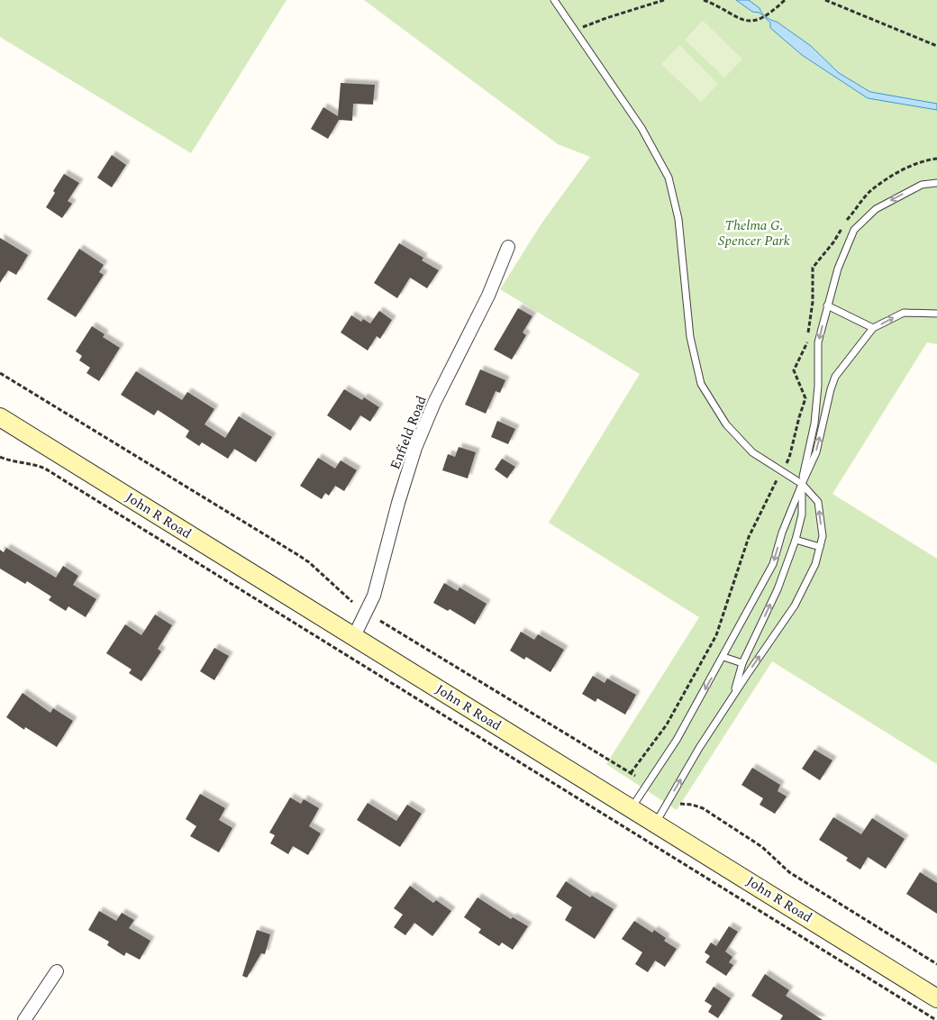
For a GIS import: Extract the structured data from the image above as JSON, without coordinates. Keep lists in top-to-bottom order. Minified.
{"streets":{"main road":["John R Road"],"street":["Enfield Road"]},"crossings":[["Enfield Road","John R Road"]],"parks":["Thelma G. Spencer Park"]}
